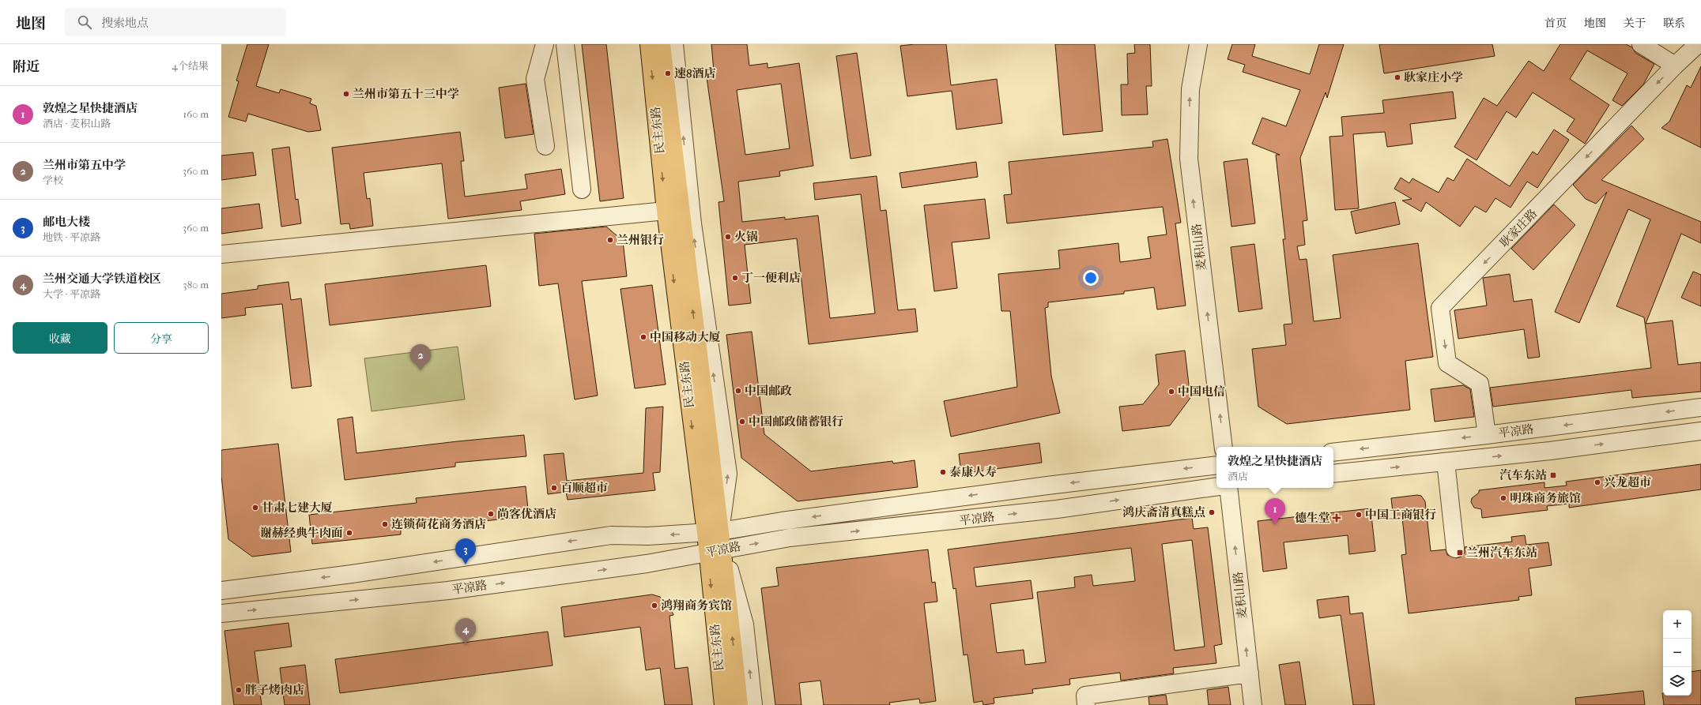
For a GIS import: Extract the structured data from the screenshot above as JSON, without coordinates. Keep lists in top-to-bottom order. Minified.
{"streets":{"main road":["民主东路"],"street":["耿家庄路","麦积山路","平凉路"]},"crossings":[["民主东路","平凉路"],["耿家庄路","平凉路"]],"one_way":["耿家庄路","麦积山路"],"places":{"other":["速8酒店","耿家庄小学","兰州市第五十三中学","火锅","兰州银行","丁一便利店","中国移动大厦","中国邮政","中国电信","中国邮政储蓄银行","泰康人寿","兴龙超市","百顺超市","明珠商务旅馆","甘肃七建大厦","鸿庆斋清真糕点","尚客优酒店","中国工商银行","连锁荷花商务酒店","谢赫经典牛肉面","鸿翔商务宾馆","胖子烤肉店"],"transit":["汽车东站","兰州汽车东站"],"health":["德生堂"]},"page":{"header":"地图","search":"搜索地点","nav":["首页","地图","关于","联系"],"heading":["附近","4个结果"],"list":[{"mark":"1","name":"敦煌之星快捷酒店","note":"酒店 · 麦积山路","value":"160 m"},{"mark":"2","name":"兰州市第五中学","note":"学校","value":"360 m"},{"mark":"3","name":"邮电大楼","note":"地铁 · 平凉路","value":"360 m"},{"mark":"4","name":"兰州交通大学铁道校区","note":"大学 · 平凉路","value":"380 m"}],"buttons":["收藏","分享"],"pins":["2","1","3","4"],"popup":["敦煌之星快捷酒店","酒店"],"map_buttons":["+","−"]}}
